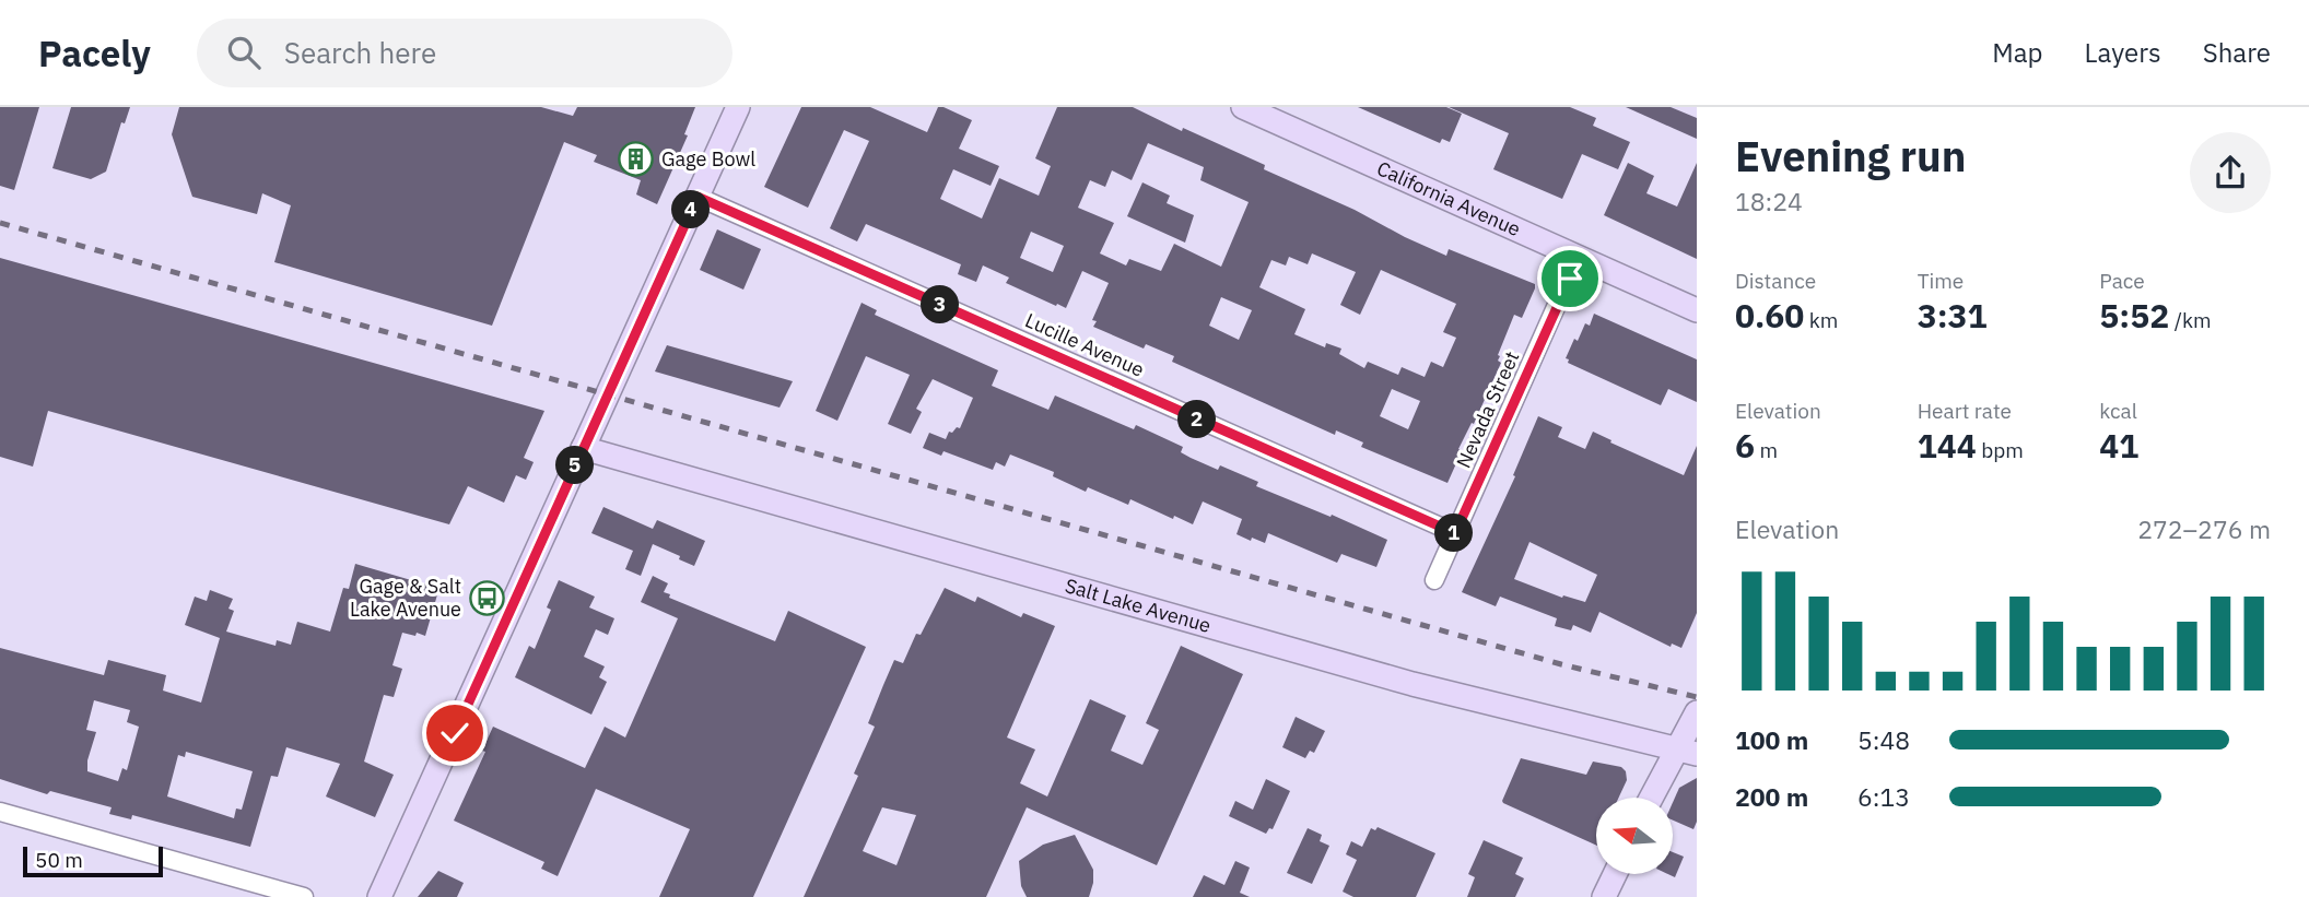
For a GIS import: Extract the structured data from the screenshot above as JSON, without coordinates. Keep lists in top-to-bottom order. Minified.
{"streets":{"street":["California Avenue","Lucille Avenue","Nevada Street","Salt Lake Avenue"]},"crossings":[["California Avenue","Nevada Street"],["Lucille Avenue","Nevada Street"]],"places":{"building":["Gage Bowl"],"bus stop":["Gage & Salt Lake Avenue"]},"scale_bar":"50 m","north":"left","page":{"header":"Pacely","search":"Search here","nav":["Map","Layers","Share"],"heading":["Evening run","18:24"],"pins":["4","3","2","5","1"],"stats":[["Distance","0.60 km"],["Time","3:31"],["Pace","5:52 /km"],["Elevation","6 m"],["Heart rate","144 bpm"],["kcal","41"]],"chart":["Elevation","272–276 m"],"list":[{"name":"100 m","note":"5:48"},{"name":"200 m","note":"6:13"}],"scale":"50 m"}}
